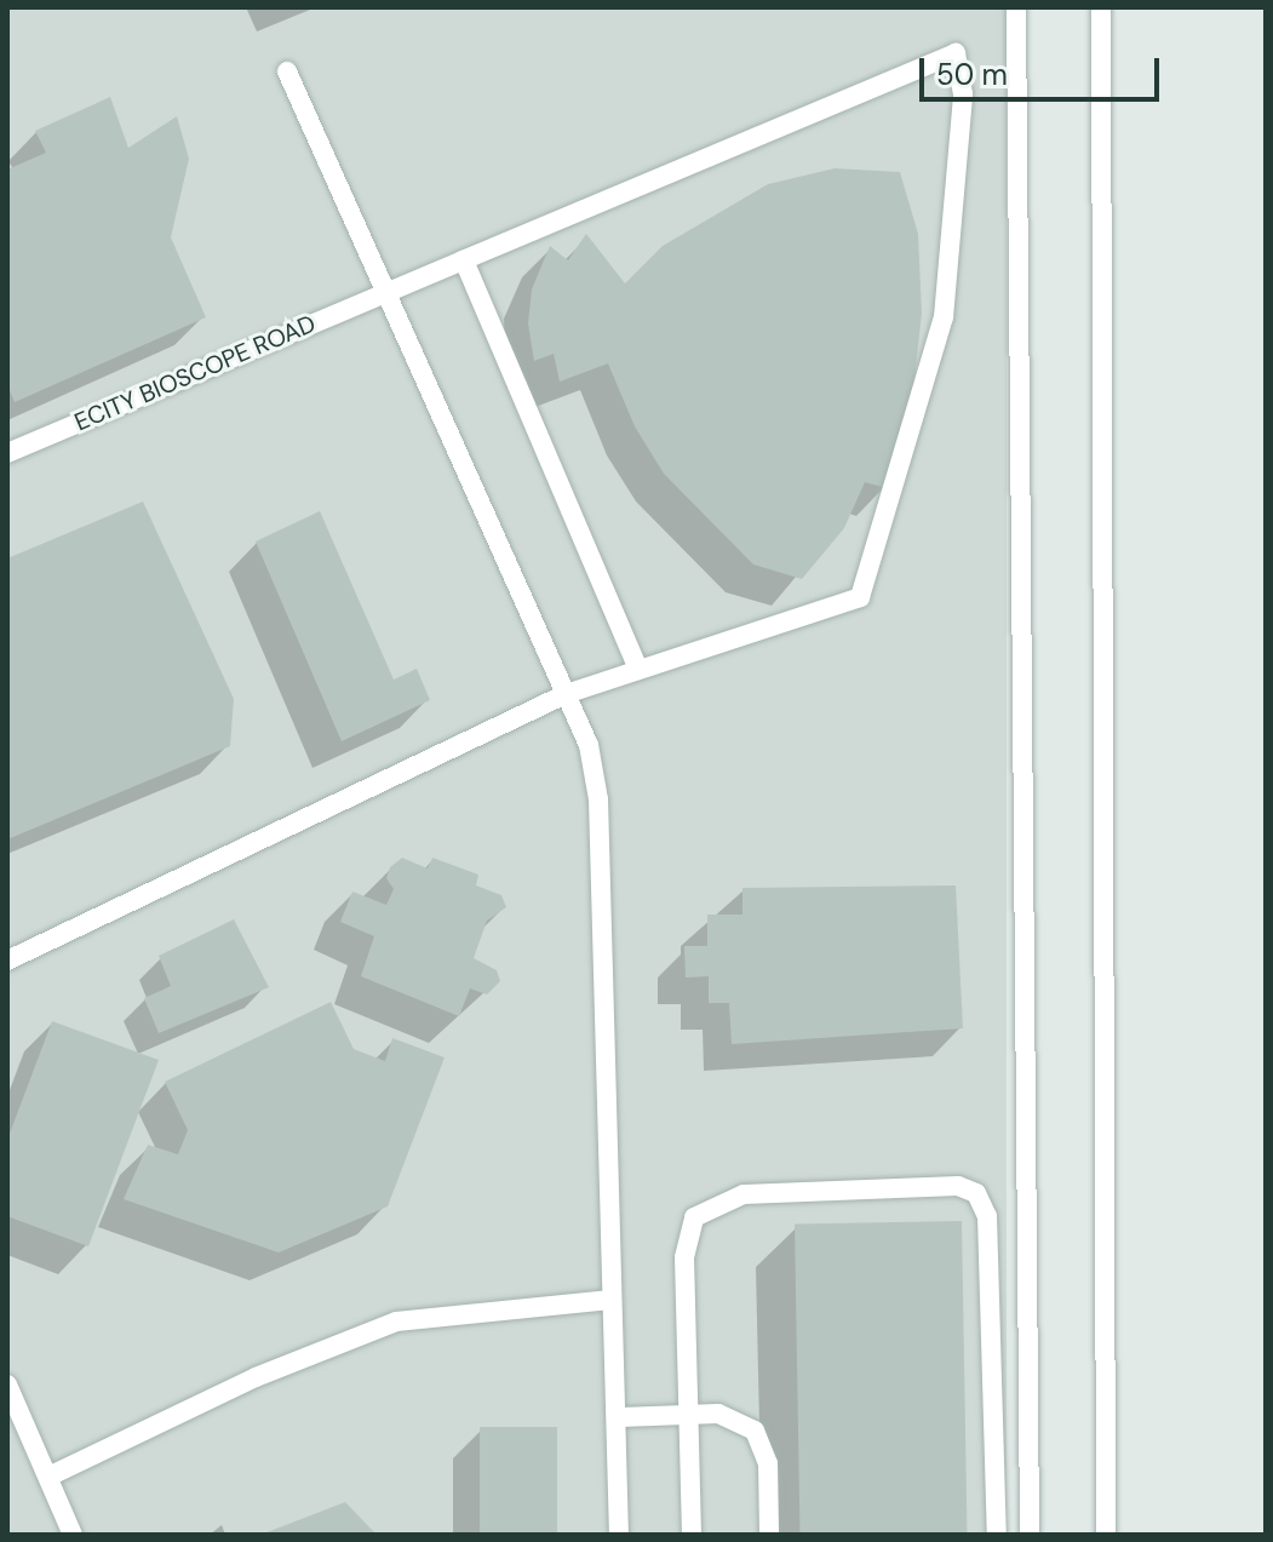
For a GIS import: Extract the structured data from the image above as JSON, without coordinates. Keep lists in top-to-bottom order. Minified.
{"streets":{"lane":["ECITY BIOSCOPE ROAD"]},"scale_bar":"50 m"}
